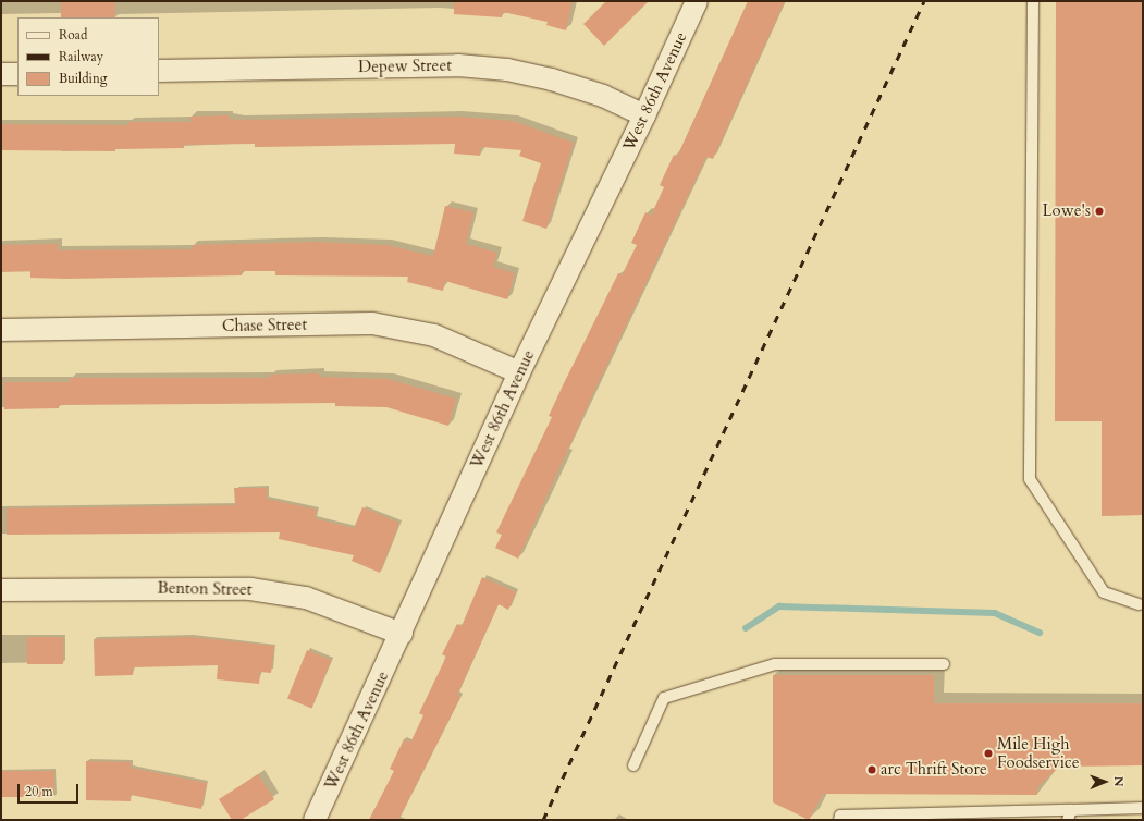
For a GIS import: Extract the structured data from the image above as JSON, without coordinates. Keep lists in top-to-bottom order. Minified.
{"streets":{"street":["Depew Street","West 86th Avenue","Chase Street","Benton Street"]},"crossings":[["Depew Street","West 86th Avenue"],["West 86th Avenue","Chase Street"],["West 86th Avenue","Benton Street"]],"places":["Lowe's","Mile High Foodservice","arc Thrift Store"],"legend":["Road","Railway","Building"],"scale_bar":"20 m","north":"right"}
